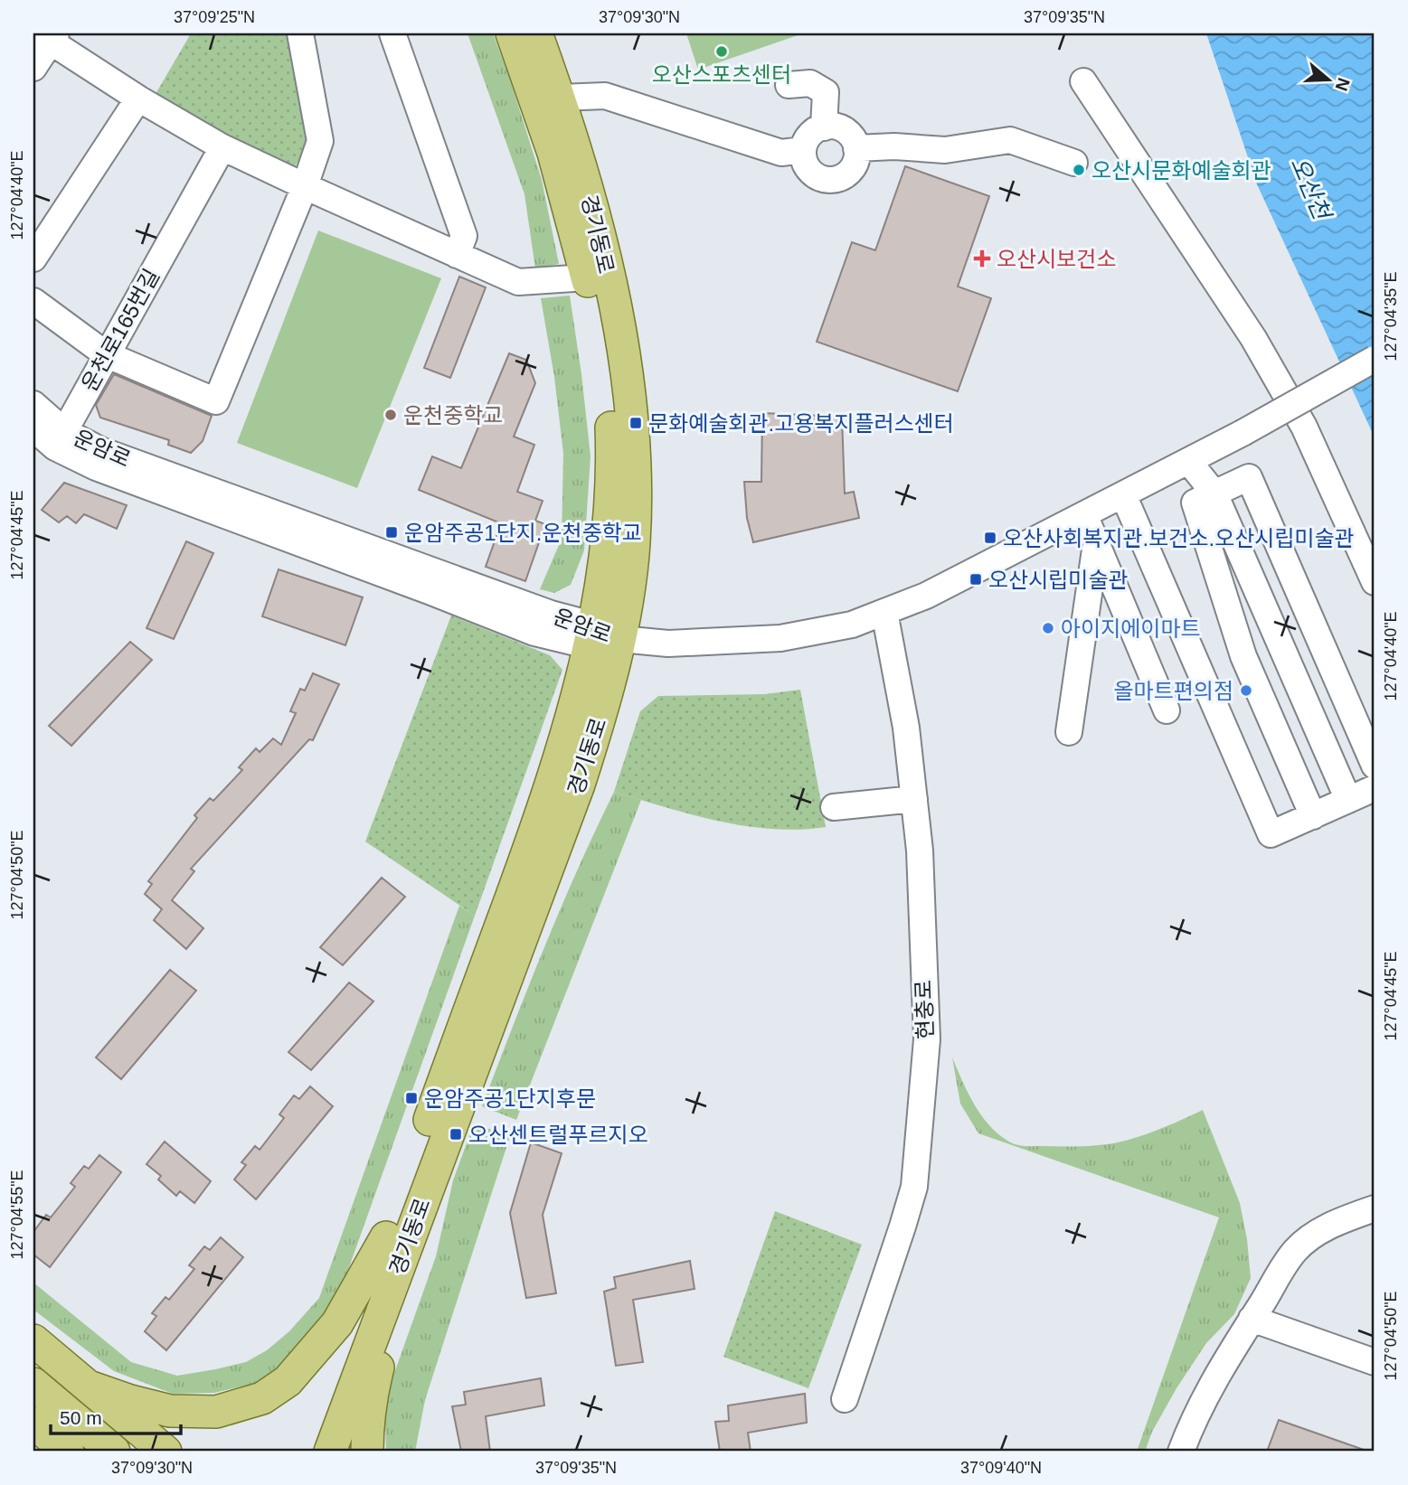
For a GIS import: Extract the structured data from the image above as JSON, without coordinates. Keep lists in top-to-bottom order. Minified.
{"streets":{"main road":["경기동로"],"street":["운천로165번길","운암로","현충로"]},"crossings":[["경기동로","운암로"],["운천로165번길","운암로"],["운암로","현충로"]],"water":["오산천"],"places":{"other":["오산스포츠센터","오산시문화예술회관","운천중학교","아이지에이마트","올마트편의점"],"health":["오산시보건소"],"transit":["문화예술회관.고용복지플러스센터","운암주공1단지.운천중학교","오산사회복지관.보건소.오산시립미술관","오산시립미술관","운암주공1단지후문","오산센트럴푸르지오"]},"scale_bar":"50 m","north":"right","coordinates":["37°09'25\"N","37°09'30\"N","37°09'35\"N","127°04'40\"E","127°04'35\"E","127°04'45\"E","127°04'50\"E","127°04'55\"E","37°09'40\"N"]}
